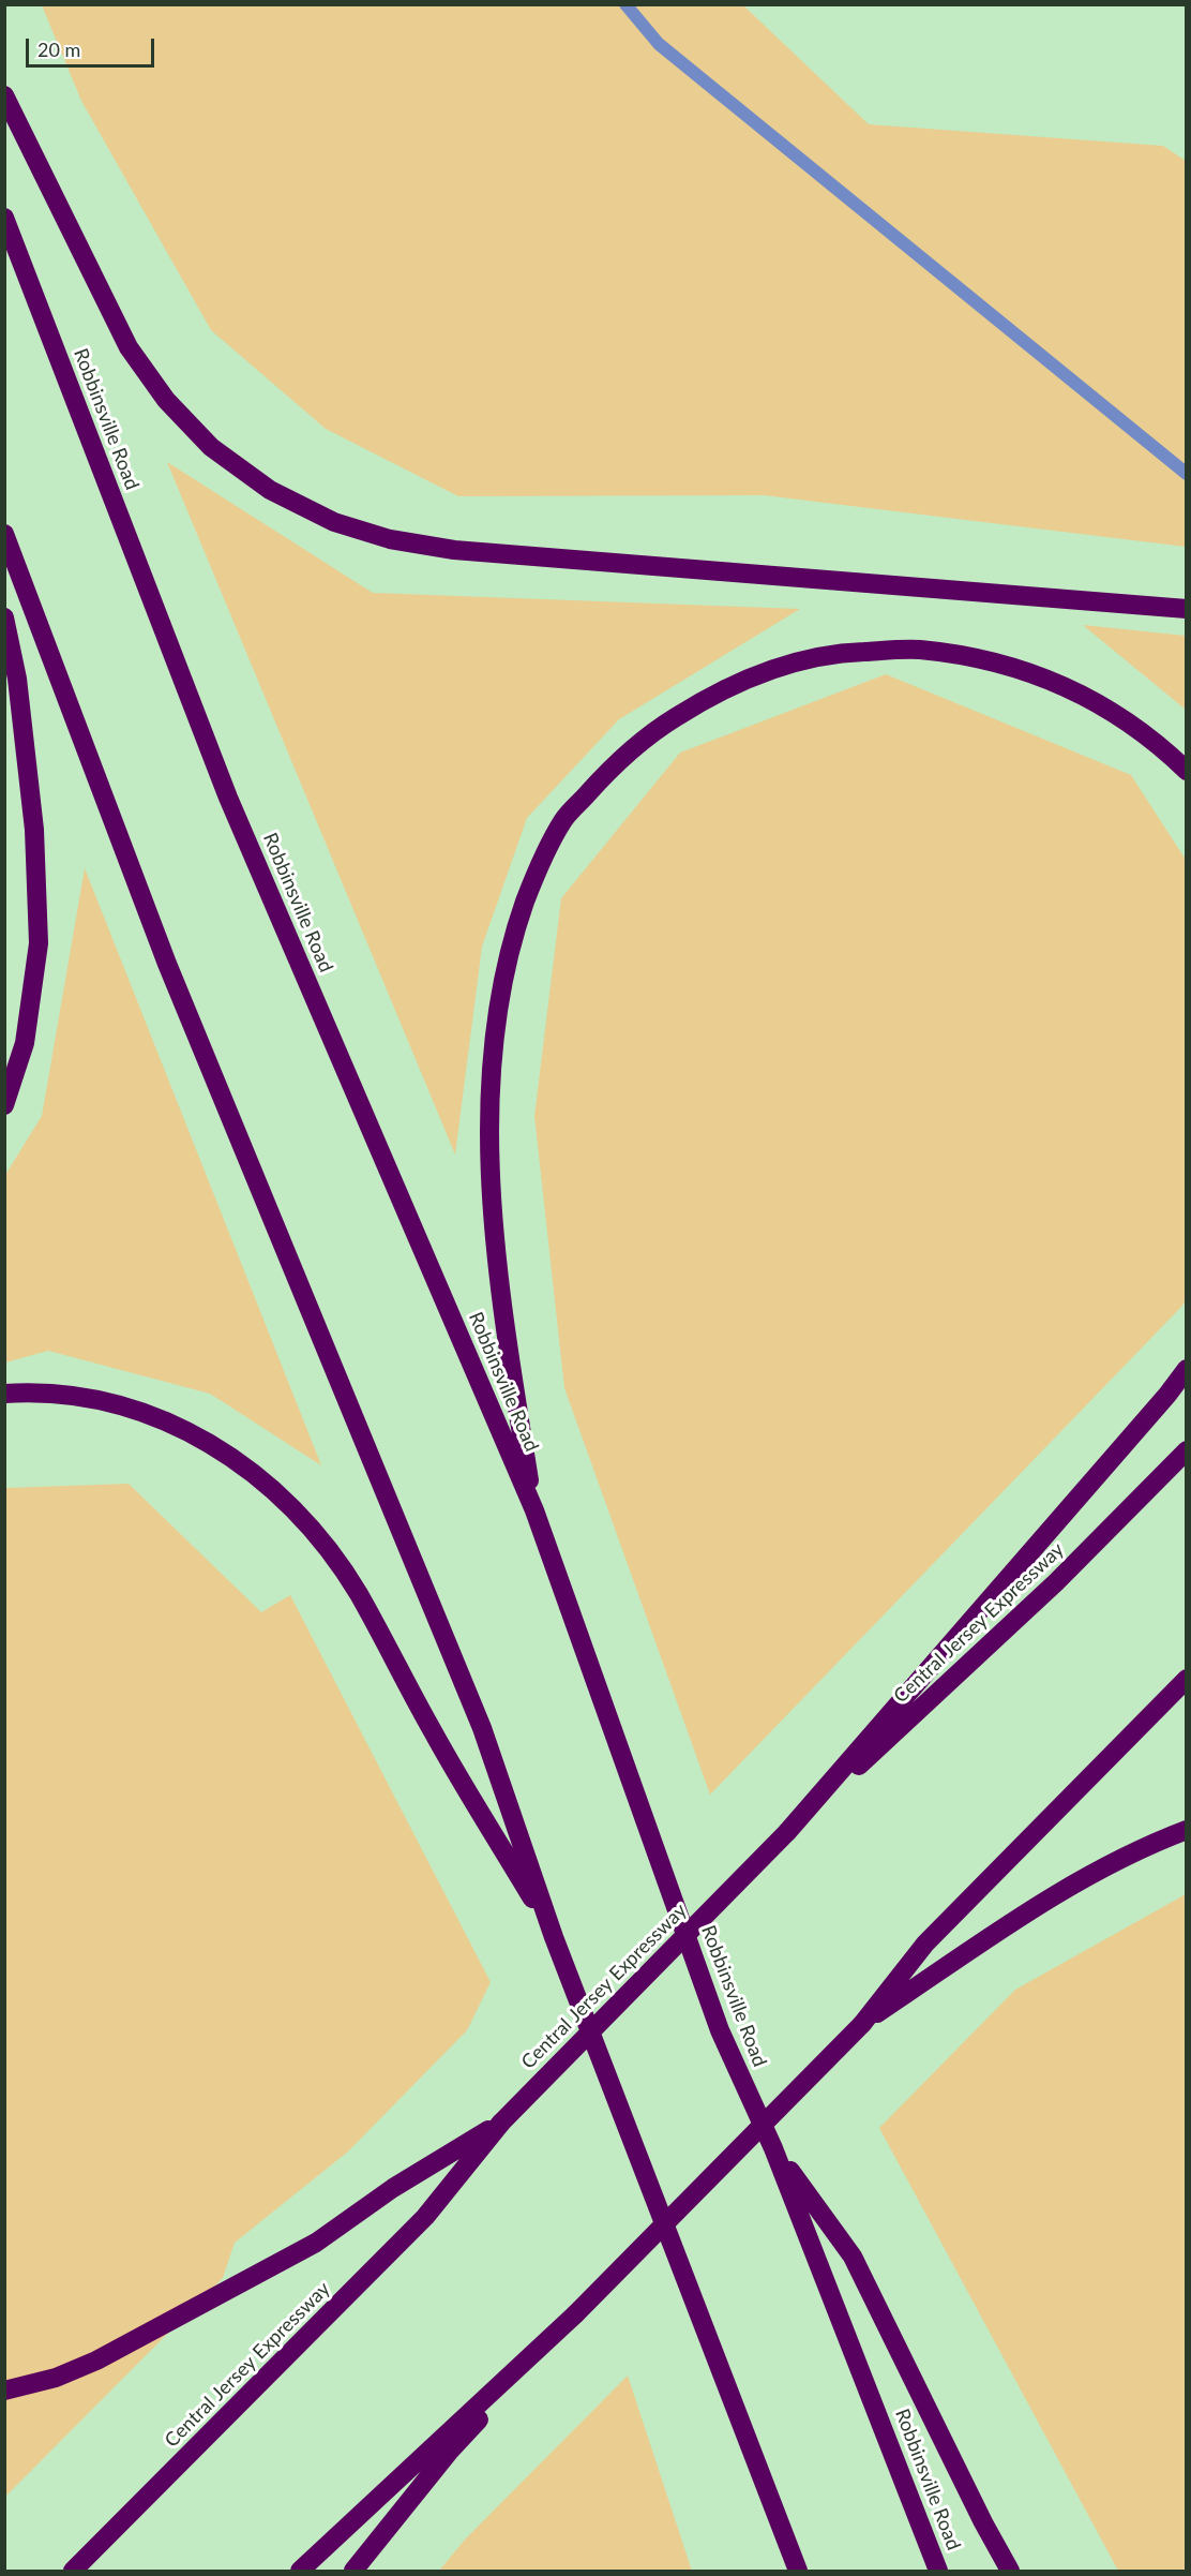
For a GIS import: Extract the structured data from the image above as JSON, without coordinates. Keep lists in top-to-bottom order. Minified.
{"streets":{"highway":["Robbinsville Road","Central Jersey Expressway"]},"scale_bar":"20 m"}
